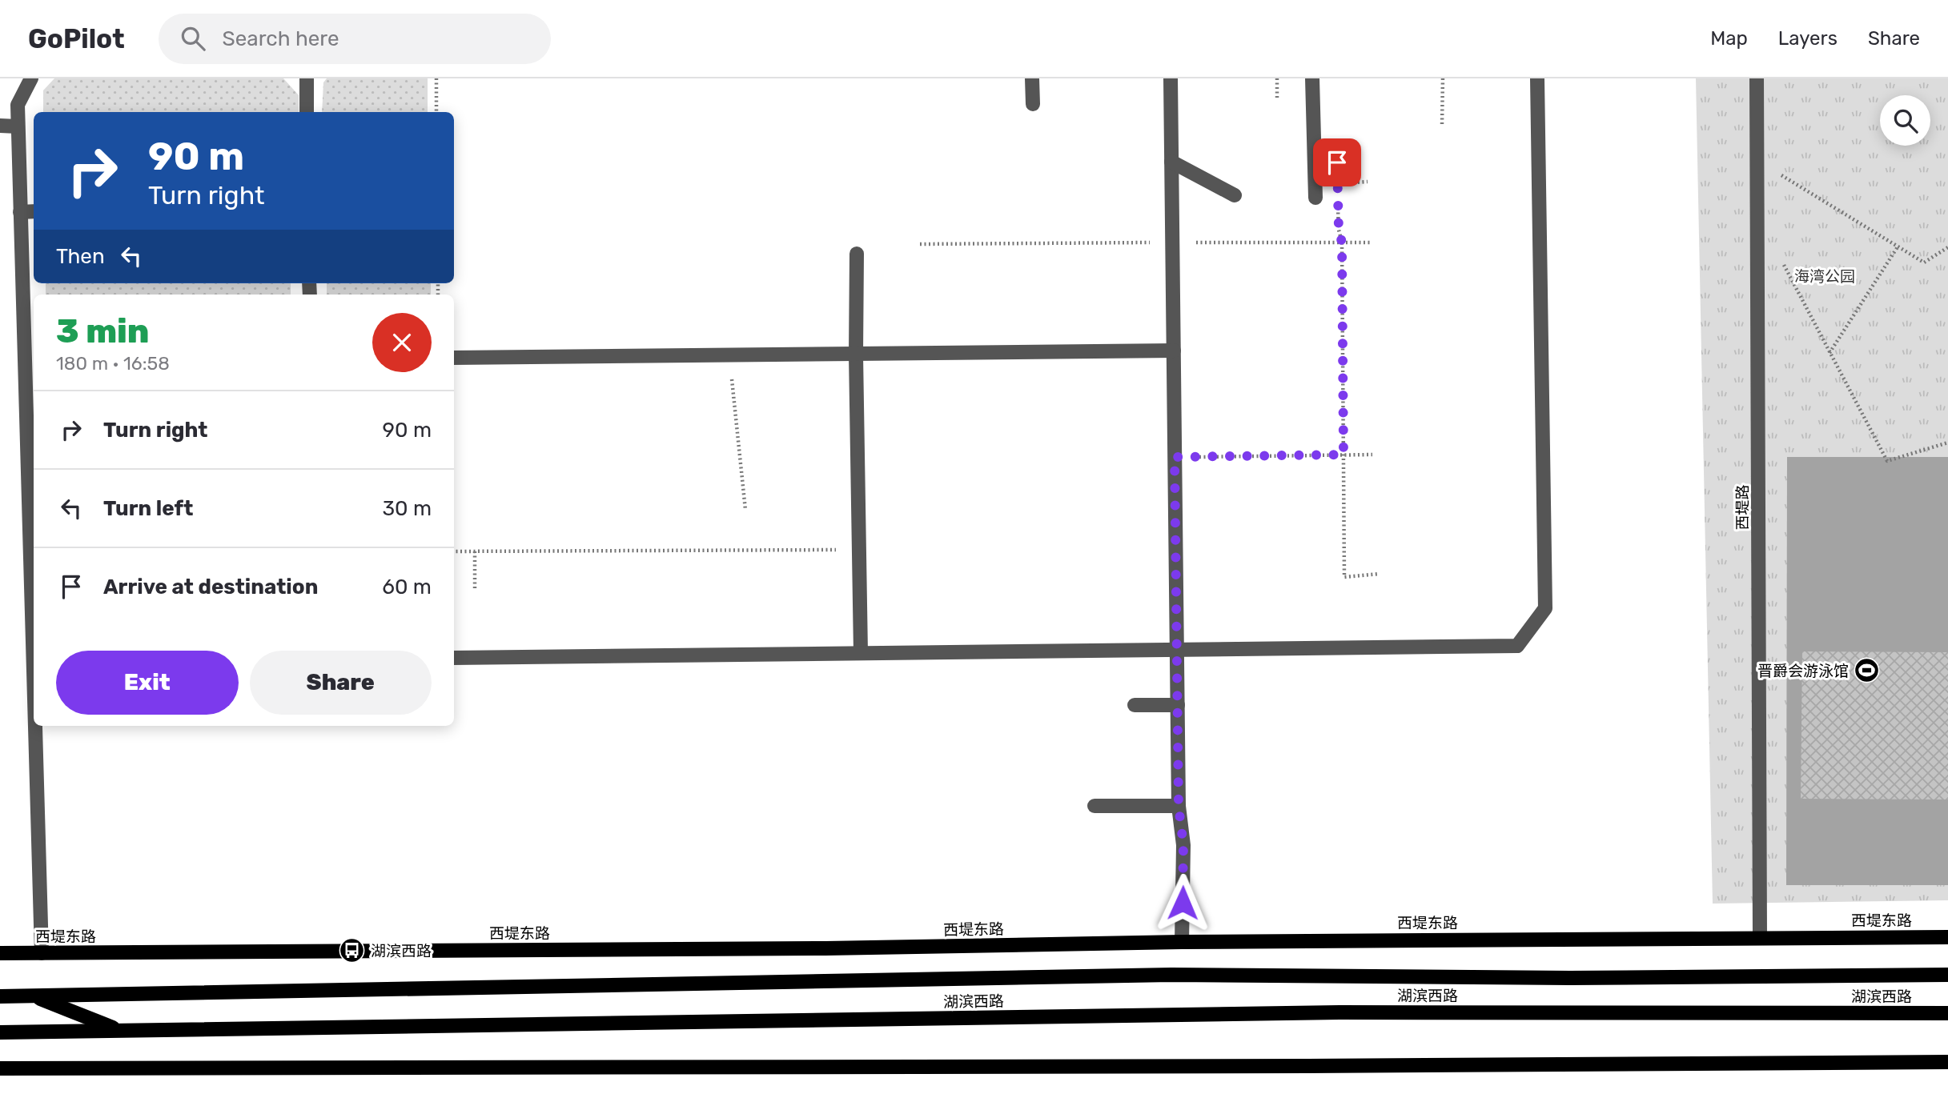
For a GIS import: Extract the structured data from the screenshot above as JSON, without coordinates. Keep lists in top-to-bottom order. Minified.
{"streets":{"main road":["西堤东路","湖滨西路"],"street":["西堤路"]},"crossings":[["西堤路","西堤东路"]],"parks":["海湾公园"],"places":{"sports":["晋爵会游泳馆"],"bus stop":["湖滨西路"]},"page":{"header":"GoPilot","search":"Search here","nav":["Map","Layers","Share"],"turn":["90 m","Turn right"],"then":"Then","heading":["3 min","180 m · 16:58"],"list":[{"name":"Turn right","value":"90 m"},{"name":"Turn left","value":"30 m"},{"name":"Arrive at destination","value":"60 m"}],"buttons":["Exit","Share"]}}
